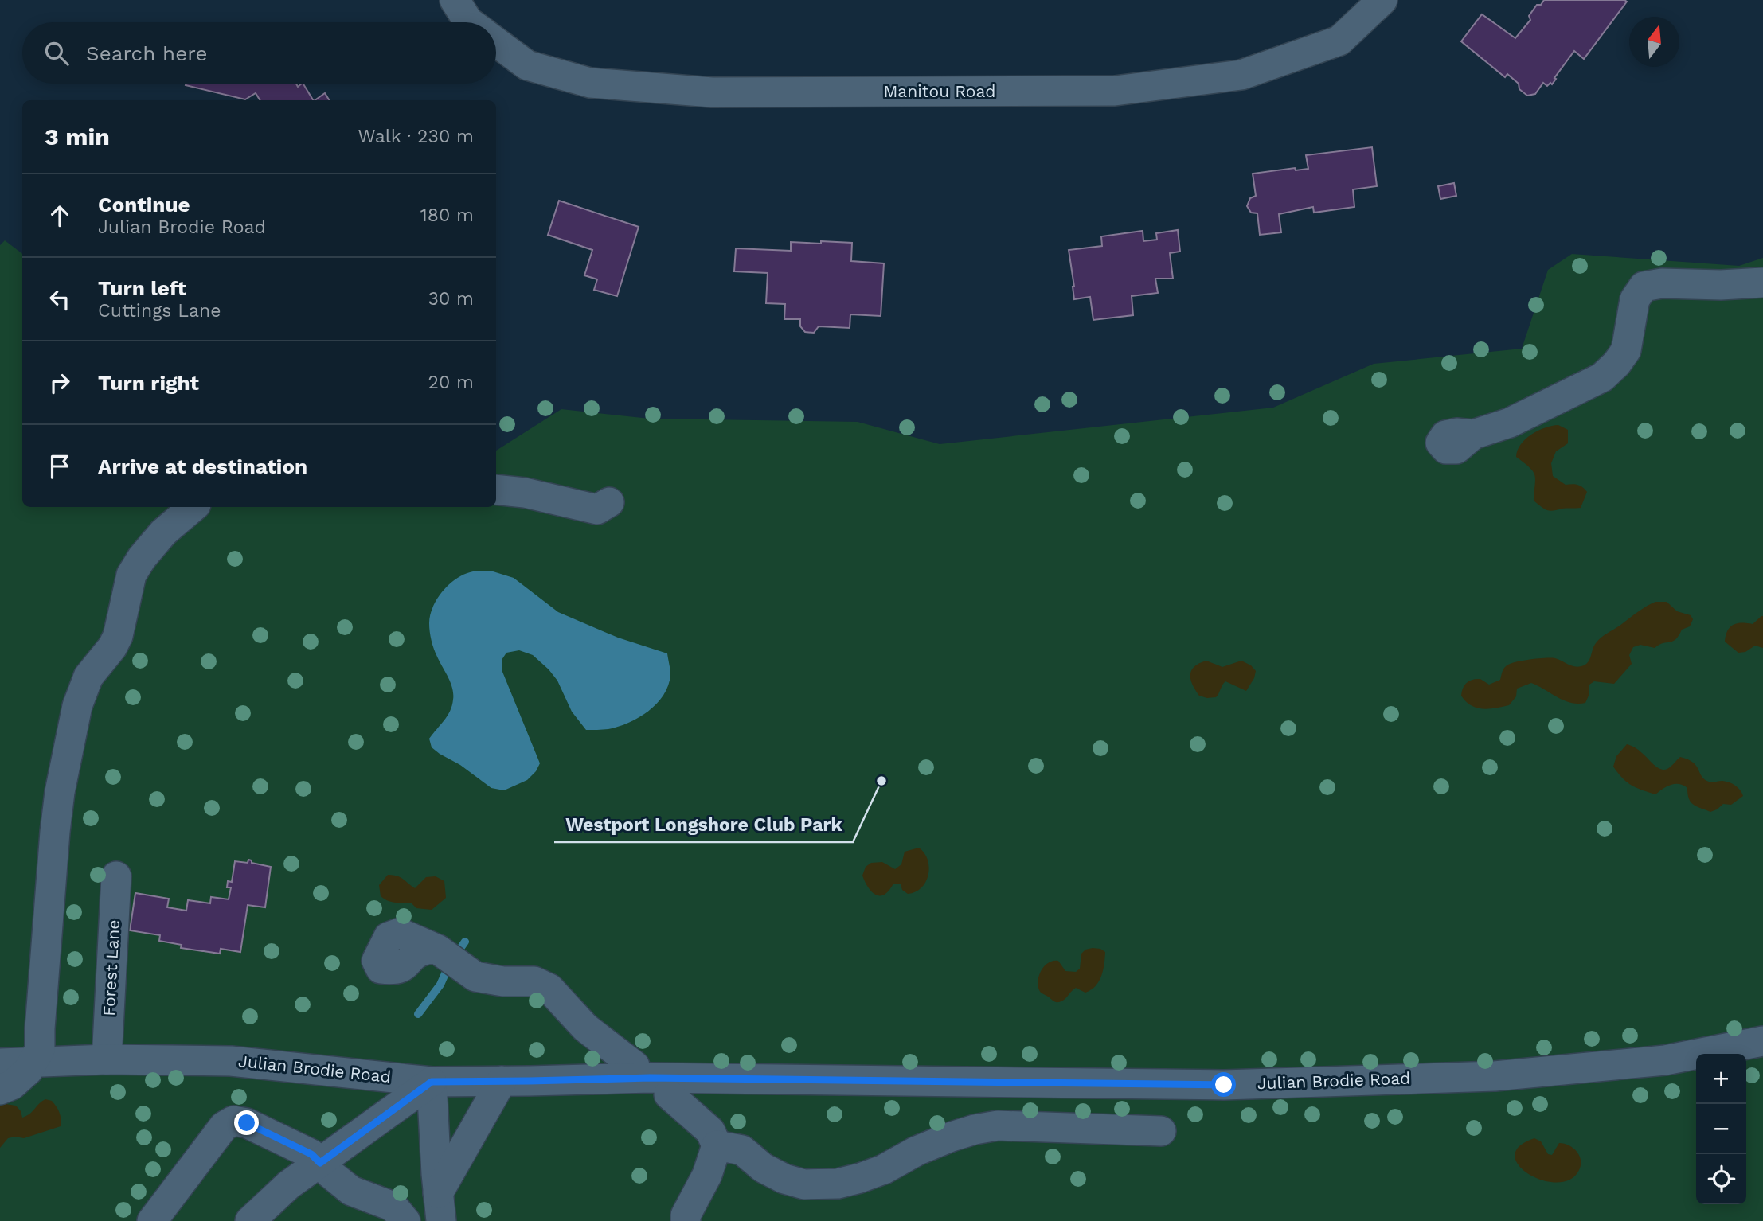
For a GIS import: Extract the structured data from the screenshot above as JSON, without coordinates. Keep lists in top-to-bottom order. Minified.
{"streets":{"street":["Manitou Road","Forest Lane","Julian Brodie Road"]},"crossings":[["Forest Lane","Julian Brodie Road"]],"places":["Westport Longshore Club Park"],"north":"top","page":{"search":"Search here","heading":["3 min","Walk · 230 m"],"list":[["Continue","Julian Brodie Road","180 m"],["Turn left","Cuttings Lane","30 m"],["Turn right","20 m"],"Arrive at destination"],"map_buttons":["+","−"]}}
